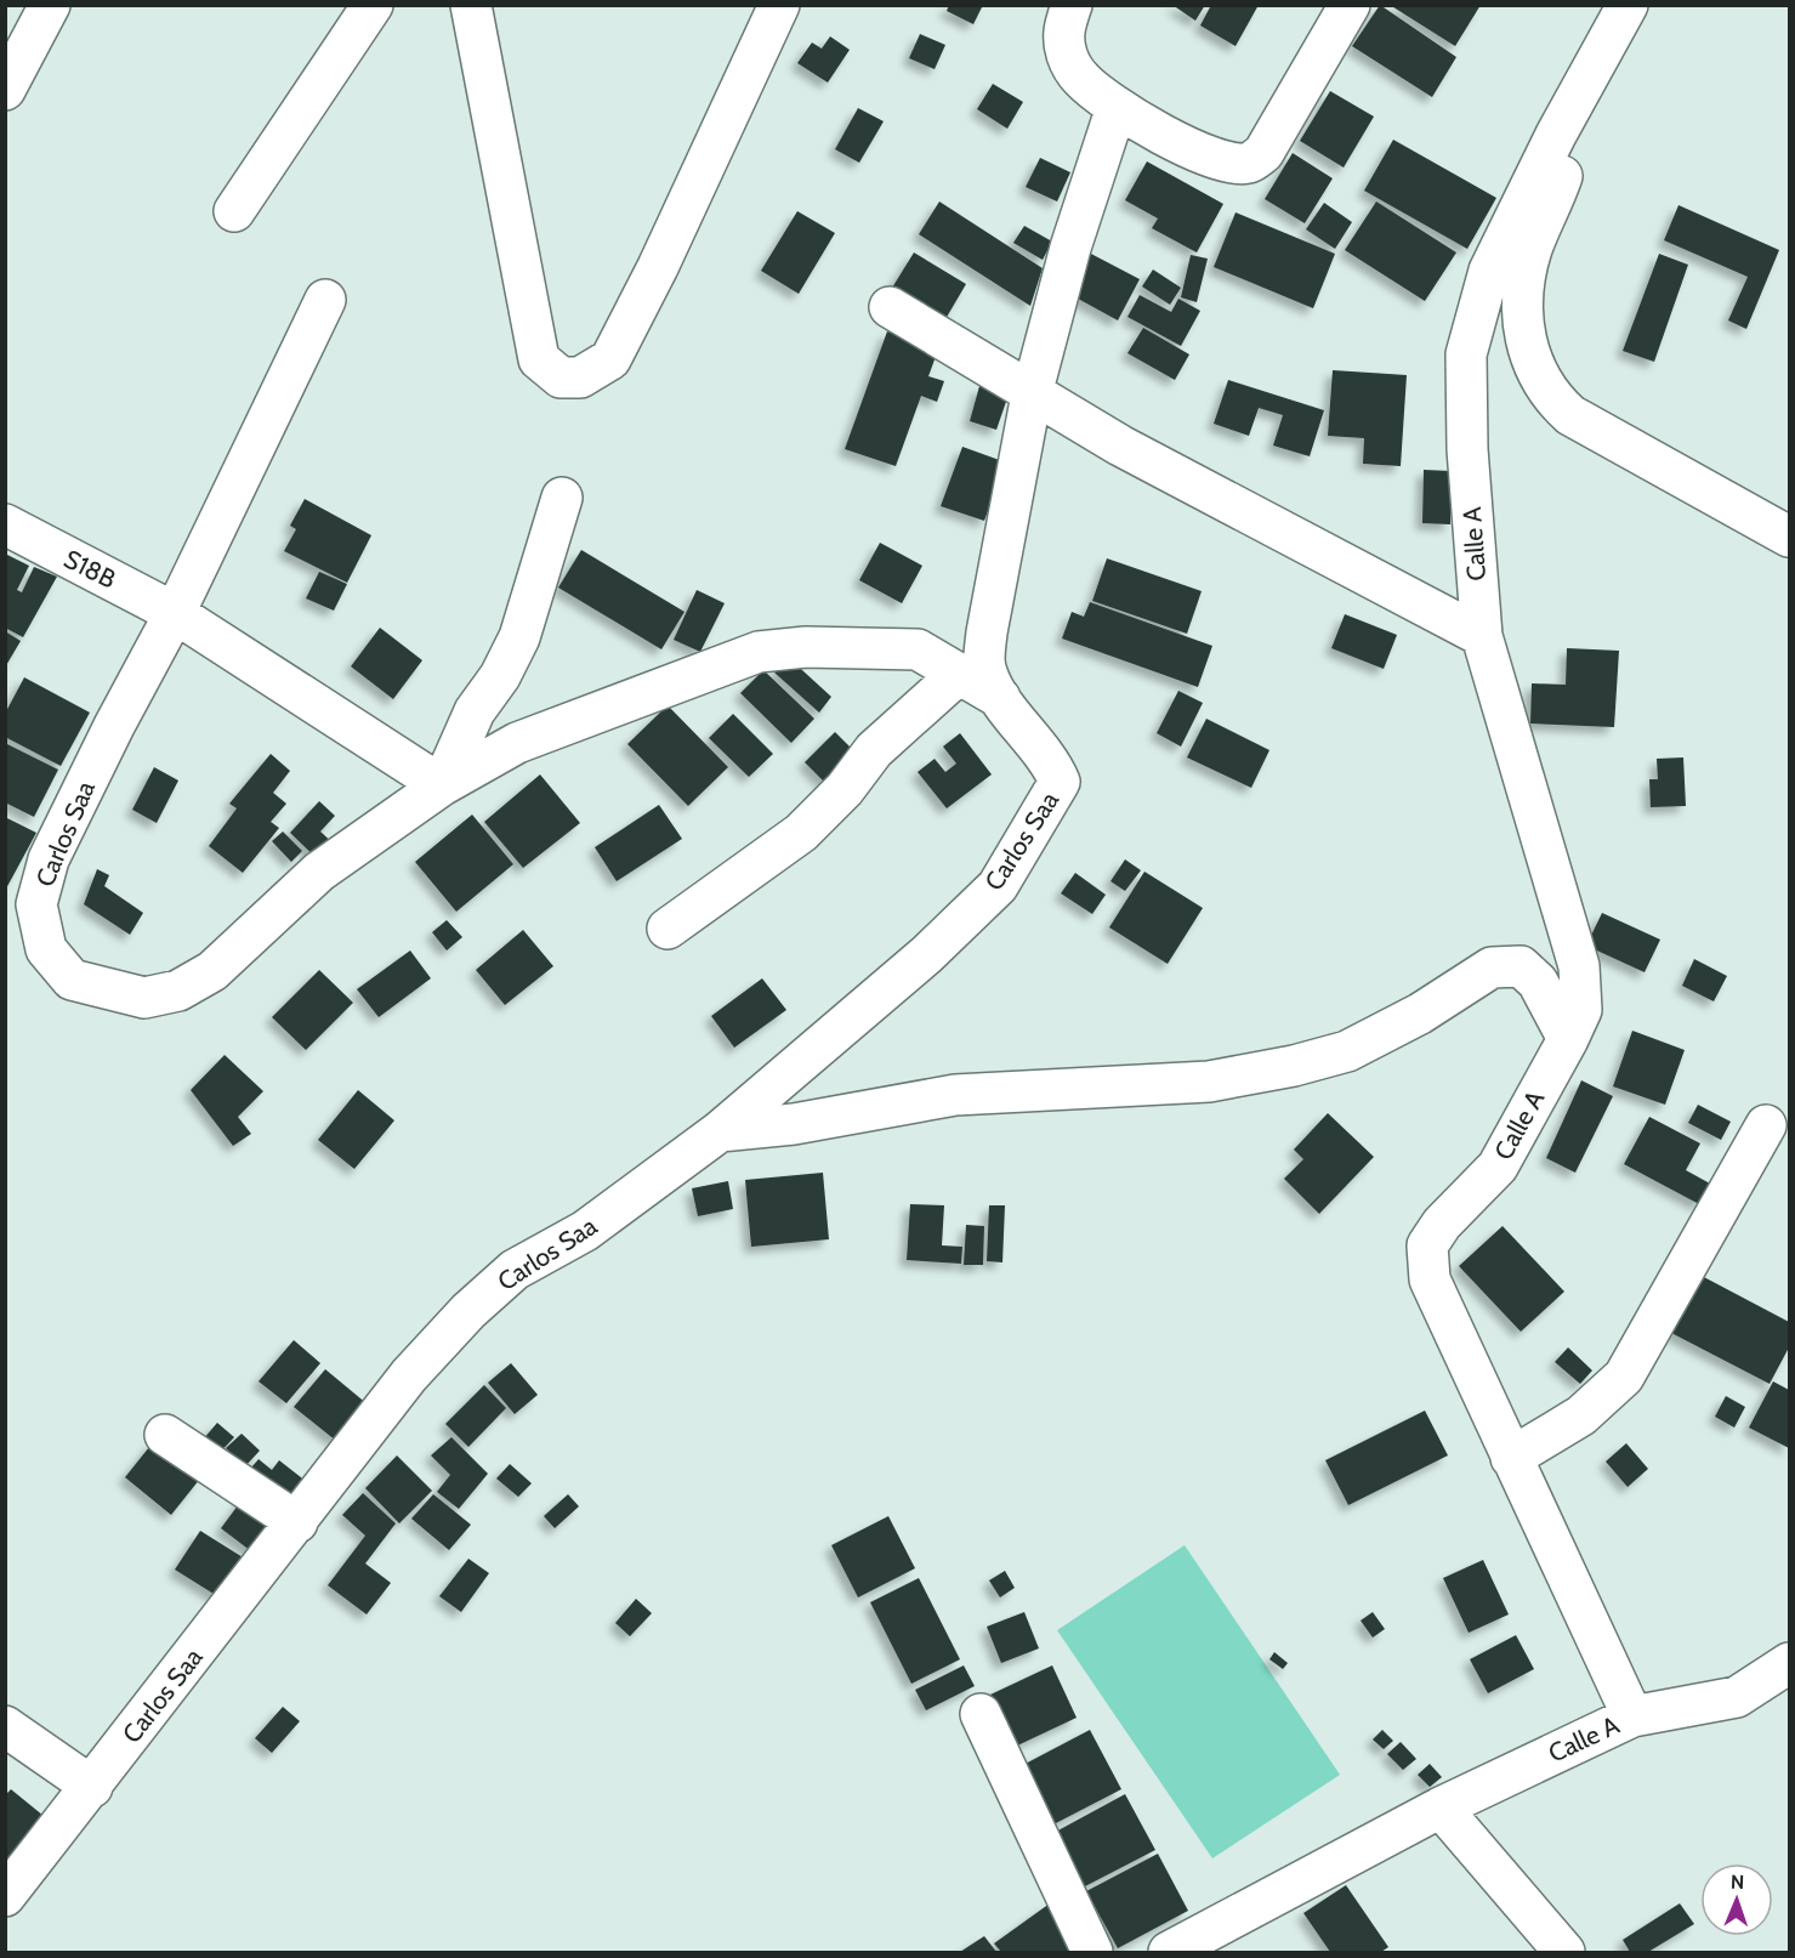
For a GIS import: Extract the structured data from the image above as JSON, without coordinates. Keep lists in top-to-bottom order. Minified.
{"streets":{"street":["Calle A","S18B","Carlos Saa"]},"crossings":[["S18B","Carlos Saa"]],"north":"top"}
